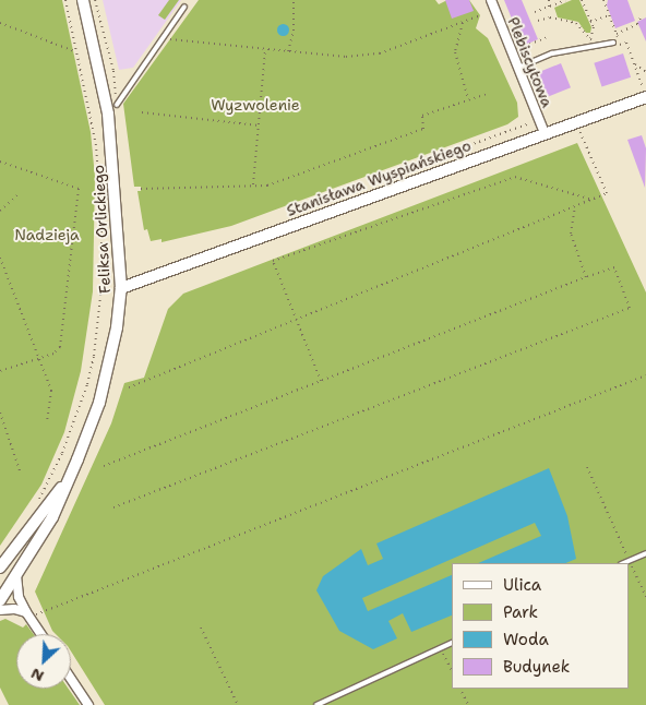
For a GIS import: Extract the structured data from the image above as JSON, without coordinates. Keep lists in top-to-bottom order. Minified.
{"streets":{"street":["Plebiscytowa","Stanisława Wyspiańskiego","Feliksa Orlickiego"]},"crossings":[["Plebiscytowa","Stanisława Wyspiańskiego"],["Stanisława Wyspiańskiego","Feliksa Orlickiego"]],"parks":["Wyzwolenie","Nadzieja"],"legend":["Ulica","Park","Woda","Budynek"],"north":"bottom left"}
